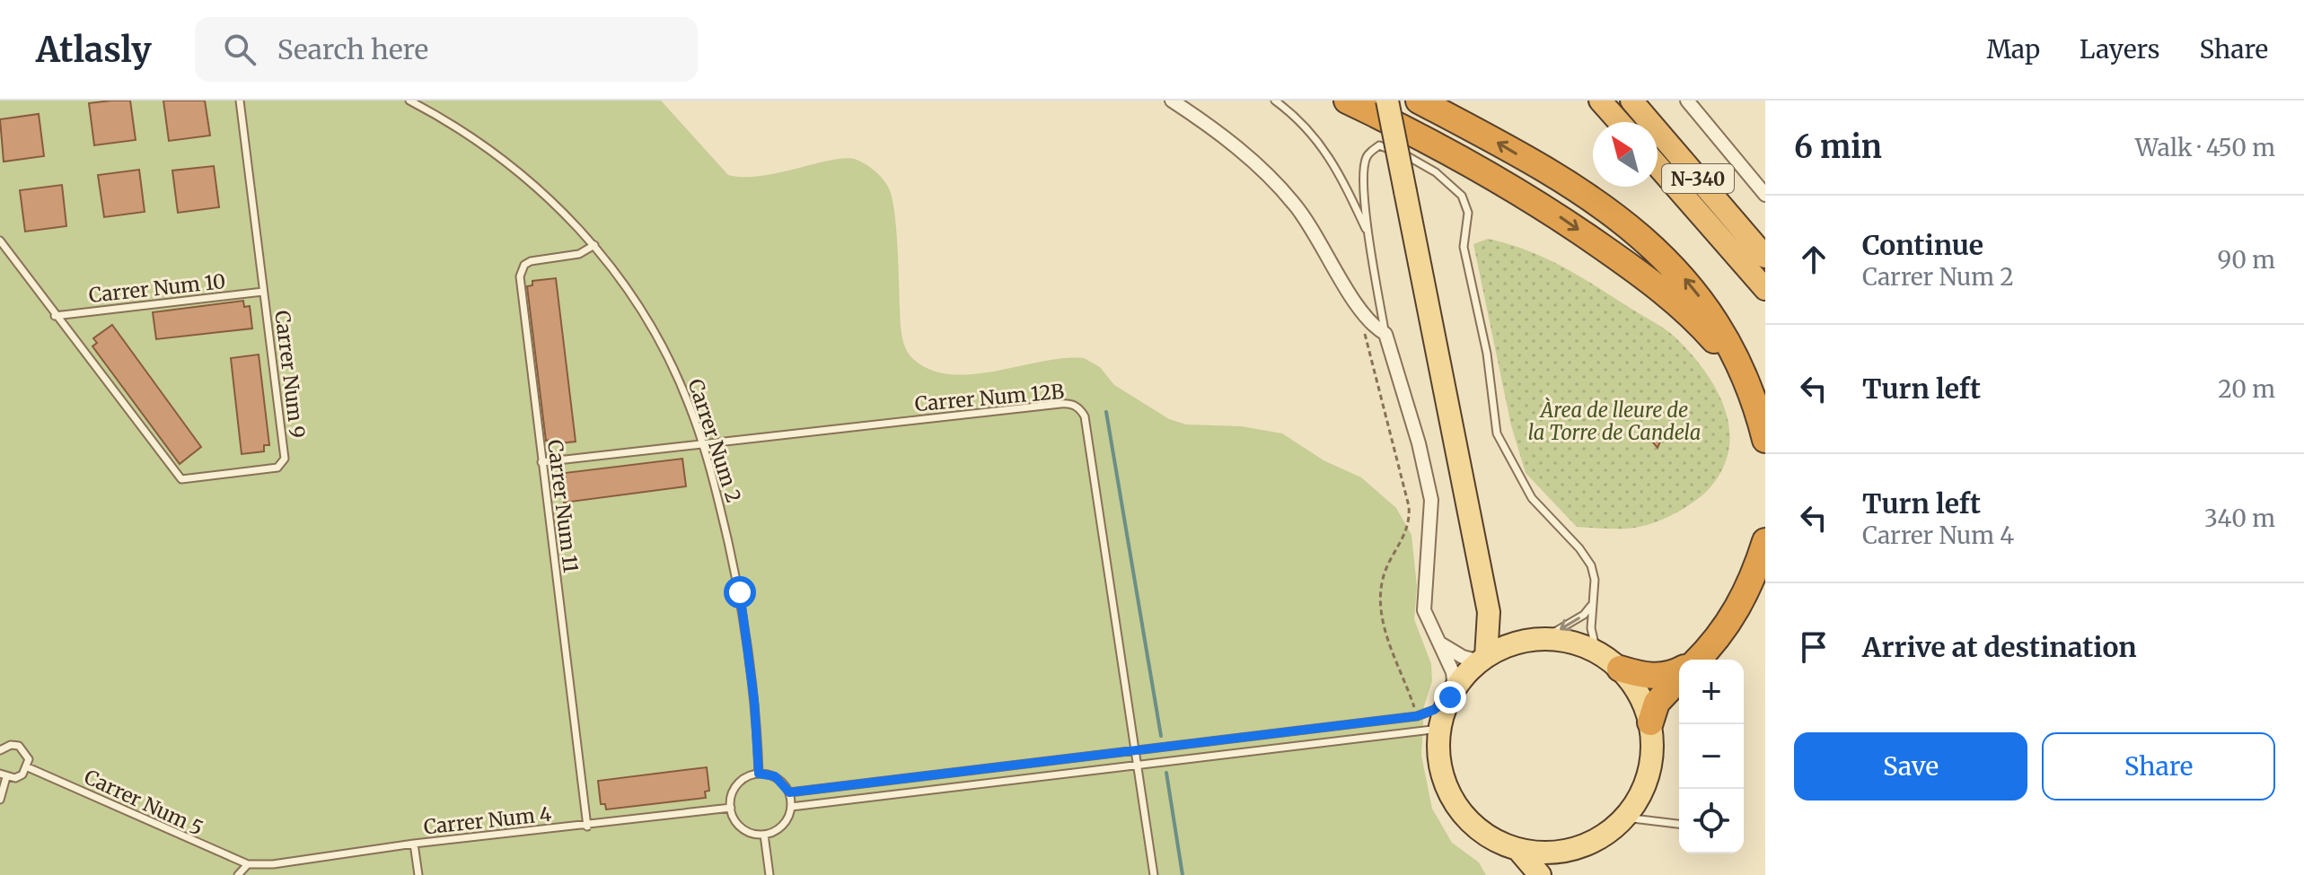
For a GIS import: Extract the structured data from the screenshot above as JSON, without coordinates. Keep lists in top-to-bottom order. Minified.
{"streets":{"highway":["N-340"],"lane":["Carrer Num 10","Carrer Num 9","Carrer Num 12B","Carrer Num 2","Carrer Num 11","Carrer Num 5","Carrer Num 4"]},"crossings":[["Carrer Num 10","Carrer Num 9"],["Carrer Num 12B","Carrer Num 2"],["Carrer Num 12B","Carrer Num 11"],["Carrer Num 2","Carrer Num 11"],["Carrer Num 2","Carrer Num 4"],["Carrer Num 11","Carrer Num 4"],["Carrer Num 5","Carrer Num 4"]],"parks":["Àrea de lleure de la Torre de Candela"],"north":"top left","page":{"header":"Atlasly","search":"Search here","nav":["Map","Layers","Share"],"heading":["6 min","Walk · 450 m"],"list":[["Continue","Carrer Num 2","90 m"],["Turn left","20 m"],["Turn left","Carrer Num 4","340 m"],"Arrive at destination"],"map_buttons":["+","−"],"buttons":["Save","Share"]}}
